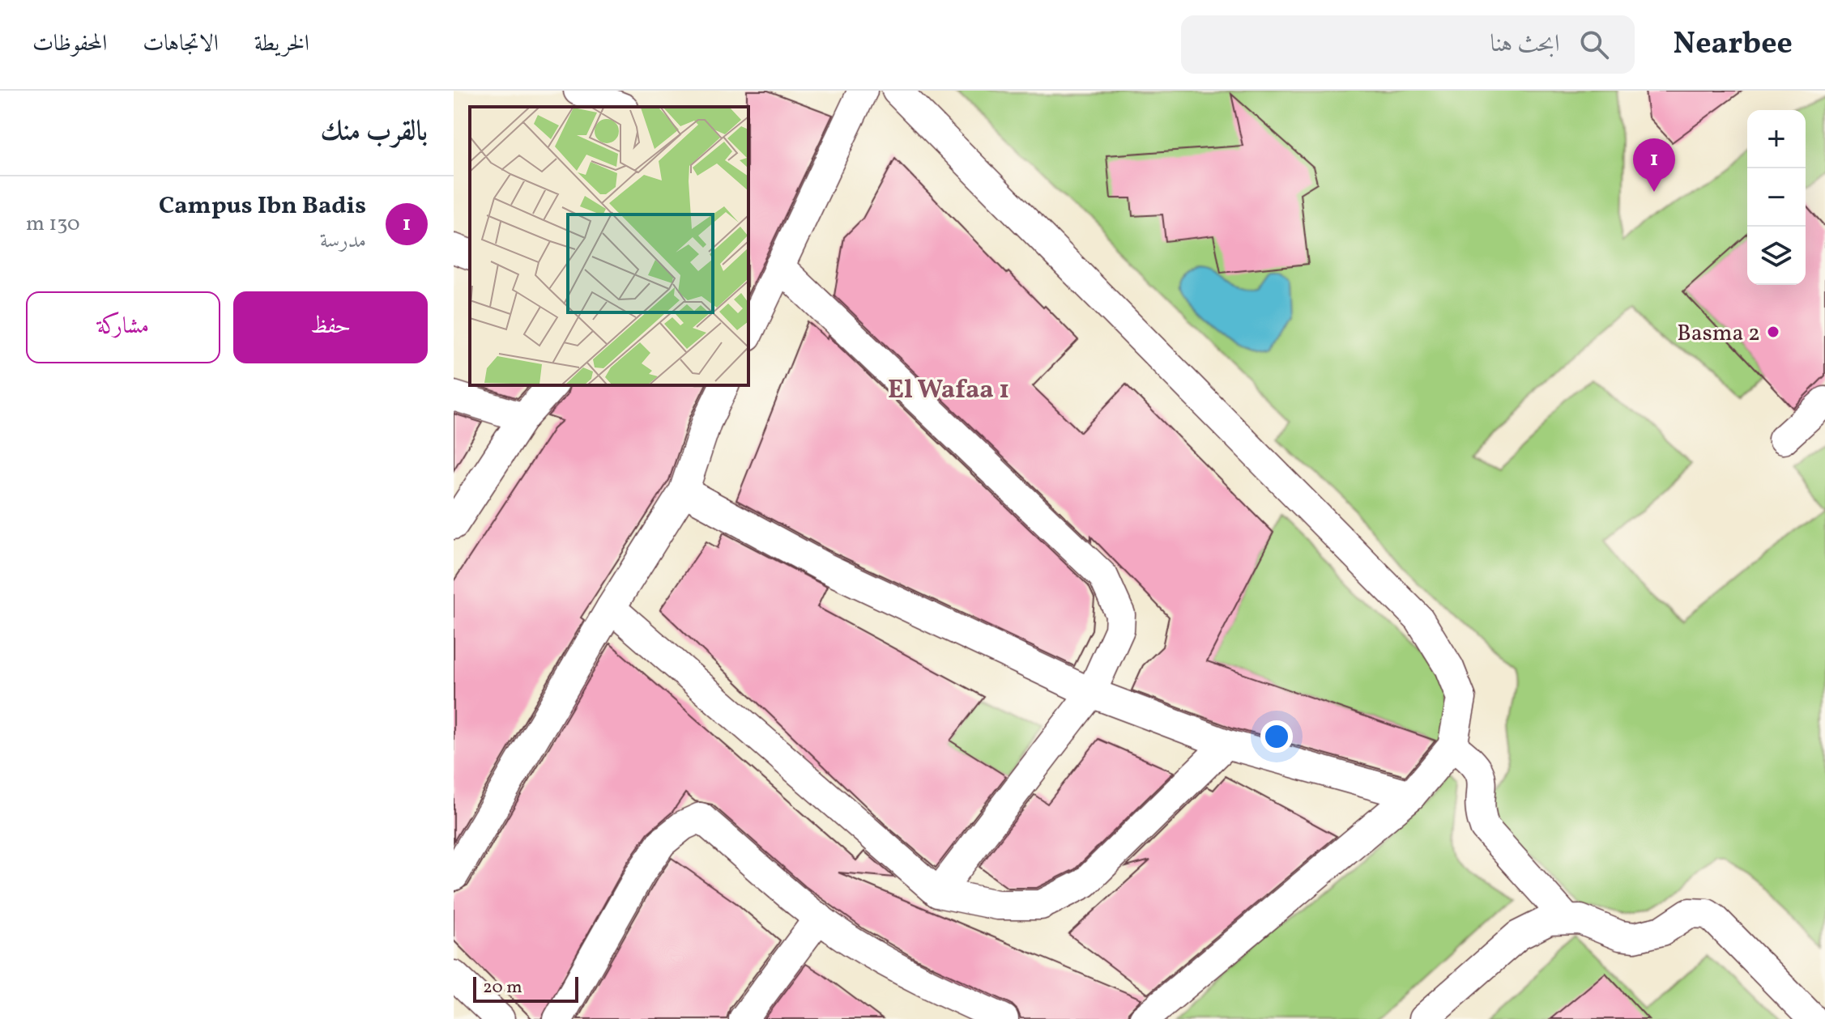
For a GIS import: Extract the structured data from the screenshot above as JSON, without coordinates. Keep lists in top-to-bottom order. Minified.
{"districts":["El Wafaa 1"],"places":["Basma 2"],"scale_bar":"20 m","page":{"header":"Nearbee","search":"ابحث هنا","nav":["الخريطة","الاتجاهات","المحفوظات"],"heading":"بالقرب منك","map_buttons":["+","−"],"pins":"1","list":[{"mark":"1","name":"Campus Ibn Badis","note":"مدرسة","value":"130 m"}],"buttons":["حفظ","مشاركة"],"scale":"20 m"}}
